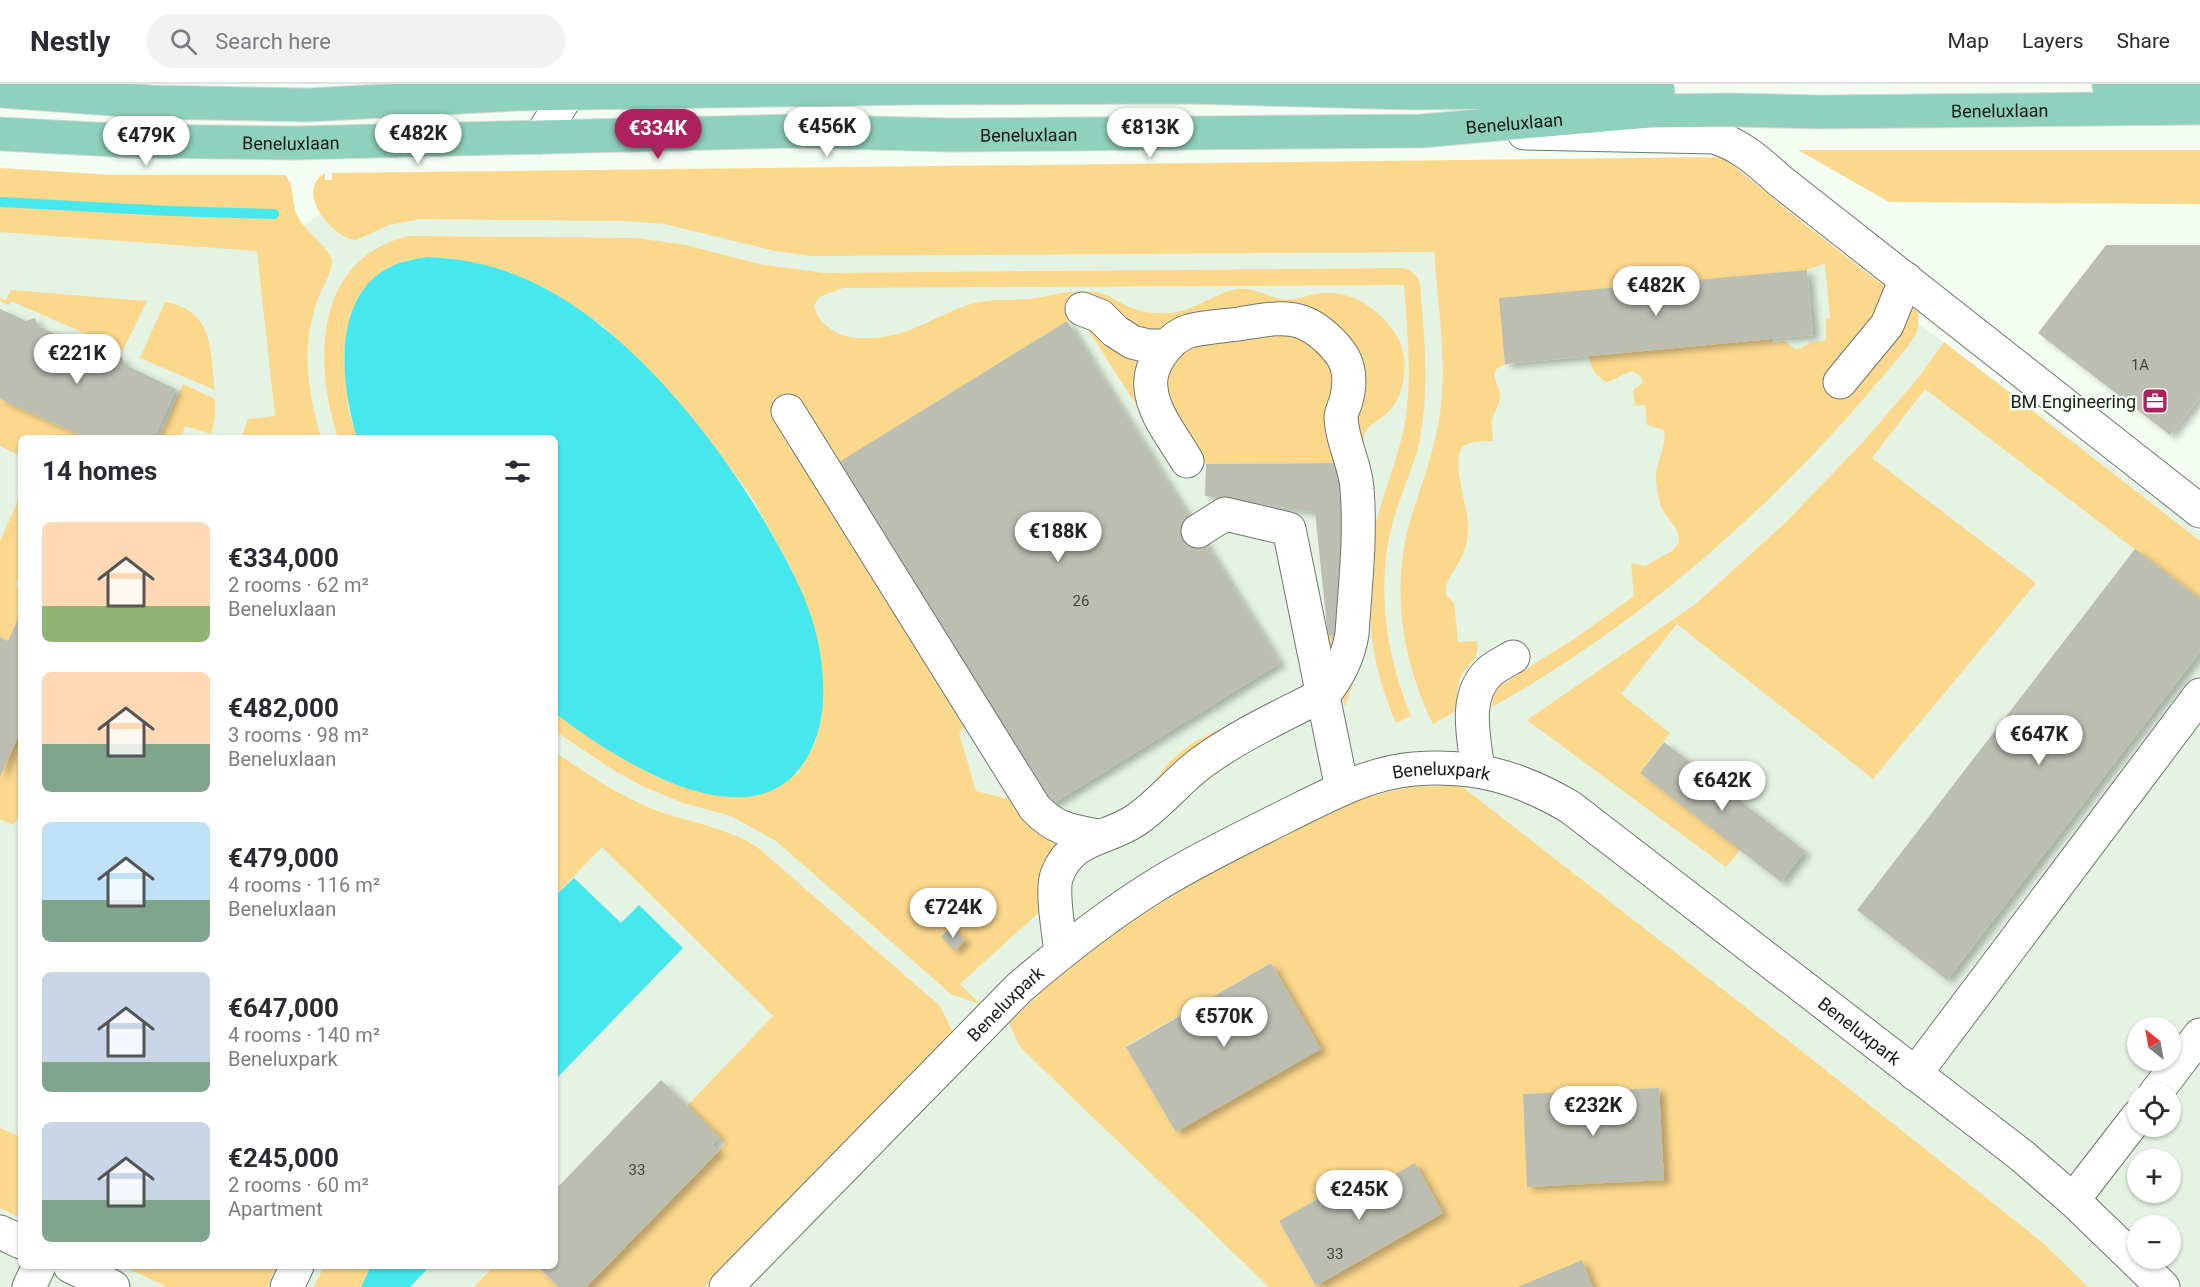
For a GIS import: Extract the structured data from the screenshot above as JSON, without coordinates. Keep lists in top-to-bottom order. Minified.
{"streets":{"main road":["Beneluxlaan"],"street":["Beneluxpark"]},"places":{"office":["BM Engineering"]},"house_numbers":["1A","26","33","33"],"north":"top left","page":{"header":"Nestly","search":"Search here","nav":["Map","Layers","Share"],"price":["€456K","€813K","€334K","€482K","€479K","€482K","€221K","€188K","€647K","€642K","€724K","€570K","€232K","€245K"],"heading":"14 homes","list":[{"name":"€334,000","note":"2 rooms · 62 m² · Beneluxlaan"},{"name":"€482,000","note":"3 rooms · 98 m² · Beneluxlaan"},{"name":"€479,000","note":"4 rooms · 116 m² · Beneluxlaan"},{"name":"€647,000","note":"4 rooms · 140 m² · Beneluxpark"},{"name":"€245,000","note":"2 rooms · 60 m² · Apartment"}],"map_buttons":["+","−"]}}
